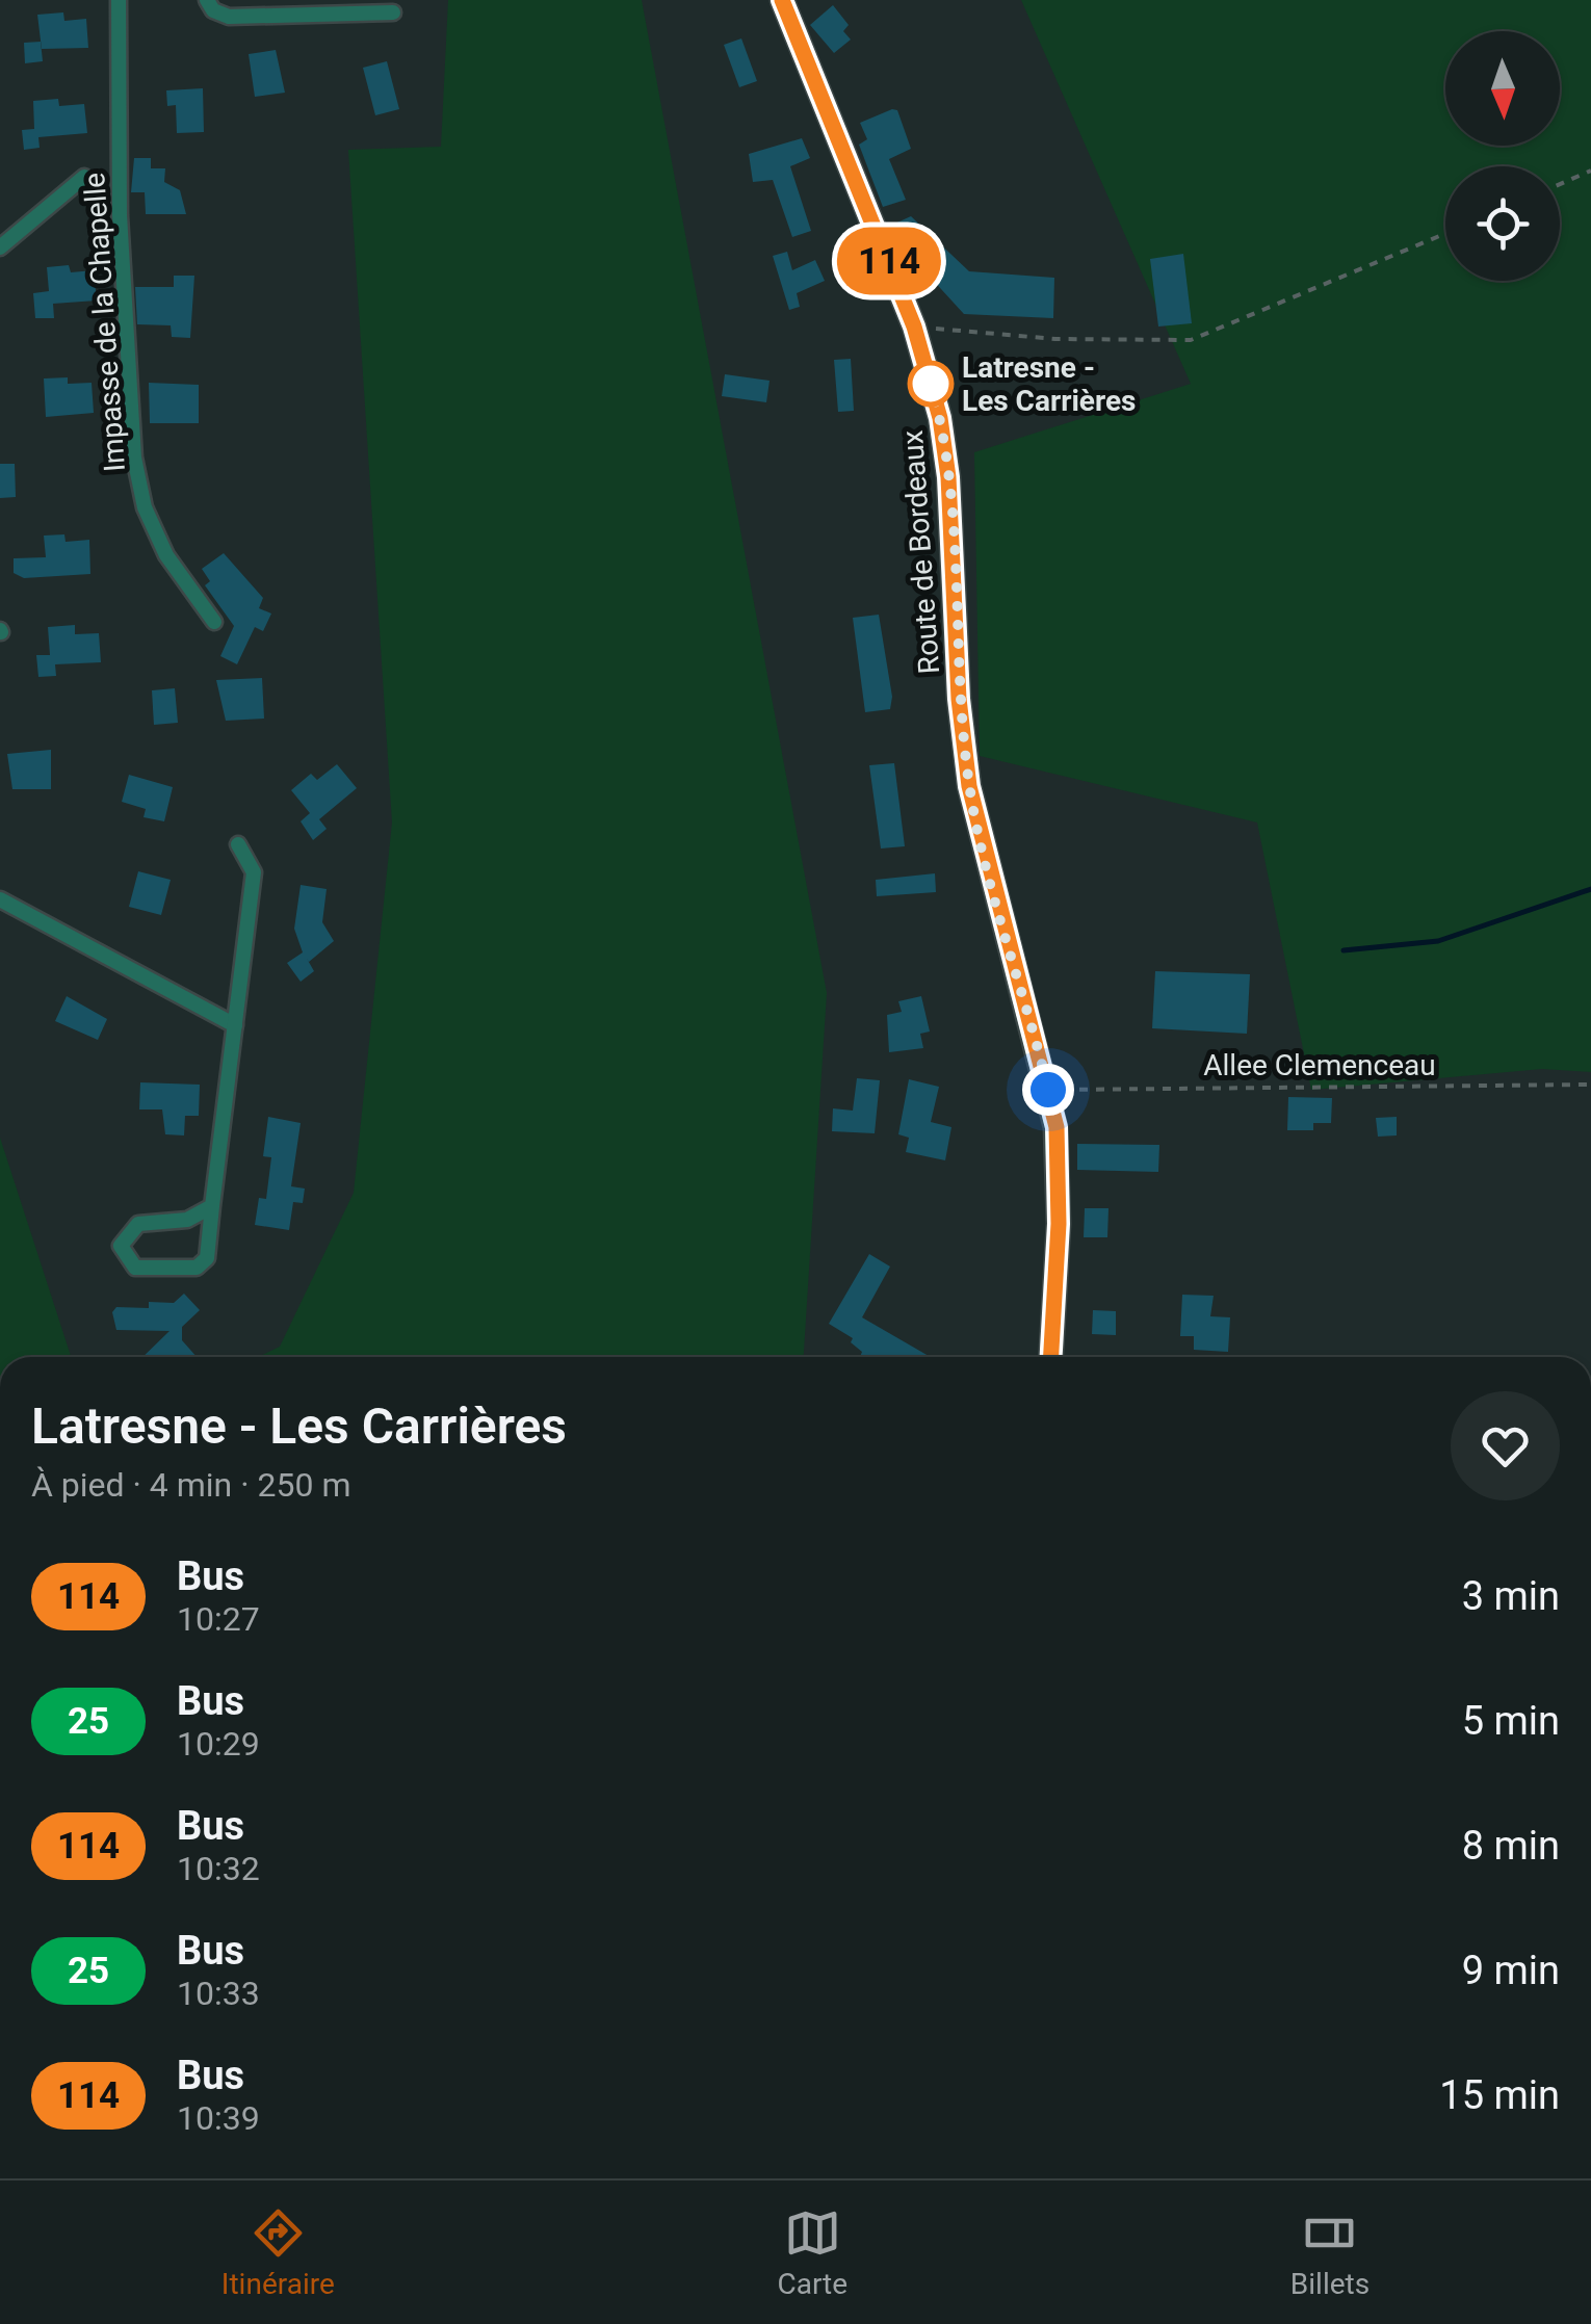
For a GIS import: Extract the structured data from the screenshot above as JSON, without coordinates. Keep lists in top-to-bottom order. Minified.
{"streets":{"street":["Impasse de la Chapelle","Route de Bordeaux"],"path":["Allee Clemenceau"]},"crossings":[["Route de Bordeaux","Allee Clemenceau"]],"places":["Latresne - Les Carrières"],"lines":["bus line 114"],"north":"bottom","page":{"on_map":"114","heading":["Latresne - Les Carrières","À pied · 4 min · 250 m"],"list":[{"mark":"114","name":"Bus","note":"10:27","value":"3 min"},{"mark":"25","name":"Bus","note":"10:29","value":"5 min"},{"mark":"114","name":"Bus","note":"10:32","value":"8 min"},{"mark":"25","name":"Bus","note":"10:33","value":"9 min"},{"mark":"114","name":"Bus","note":"10:39","value":"15 min"}],"tabs":["Itinéraire","Carte","Billets"]}}
